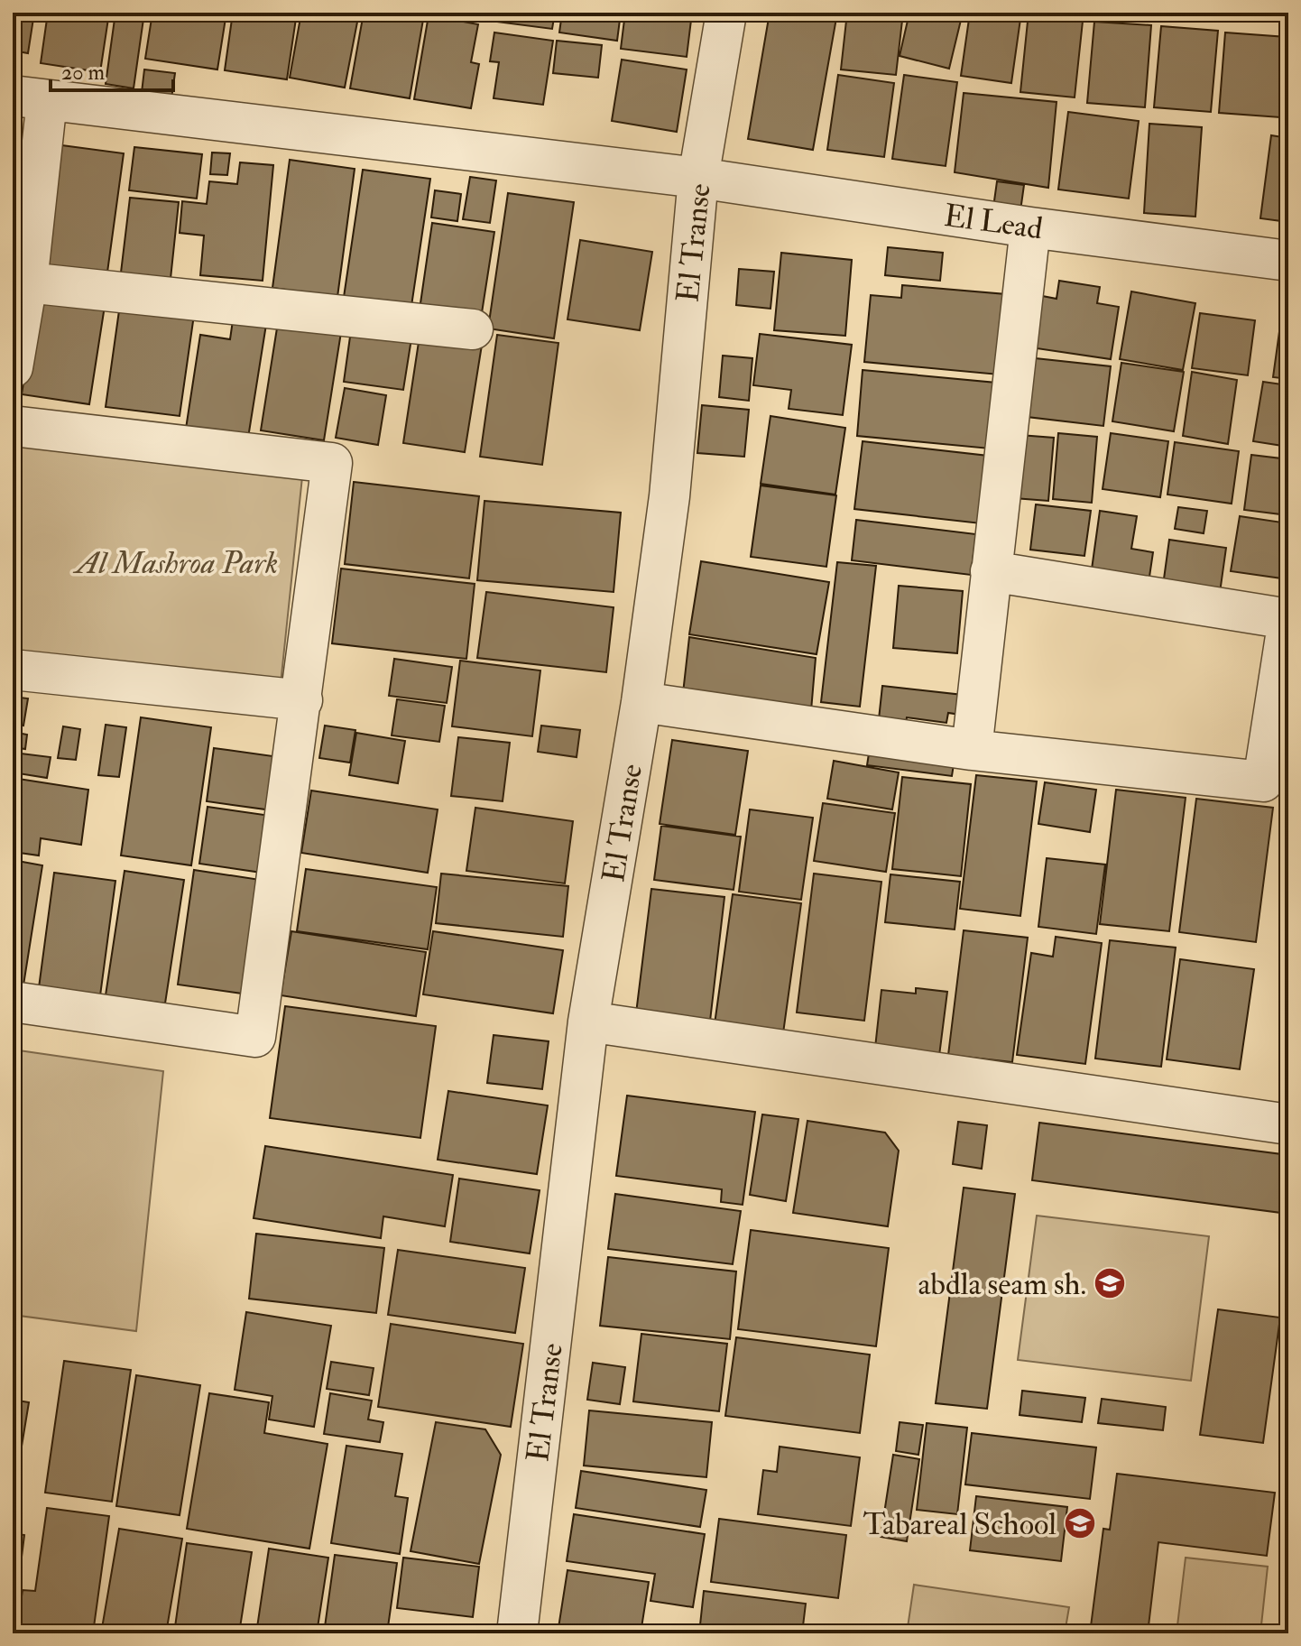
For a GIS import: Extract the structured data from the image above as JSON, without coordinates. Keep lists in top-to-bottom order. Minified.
{"streets":{"street":["El Lead","El Transe"]},"crossings":[["El Lead","El Transe"]],"parks":["Al Mashroa Park"],"places":{"school or university":["abdla seam sh.","Tabareal School"]},"scale_bar":"20 m"}
